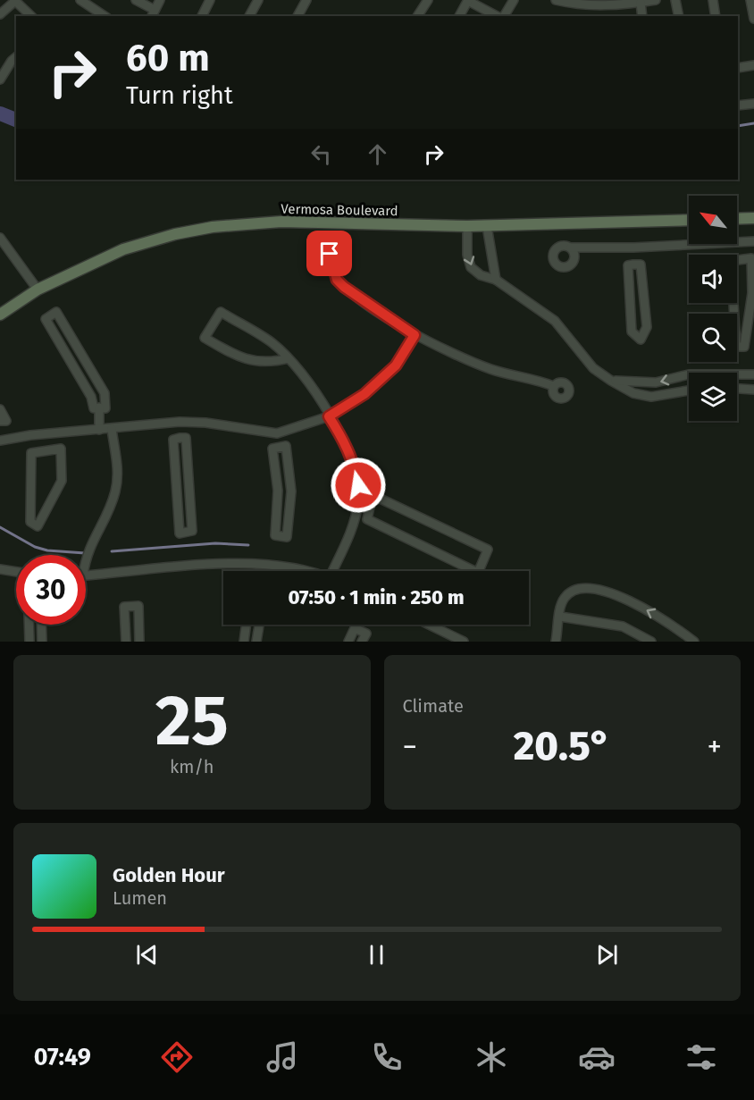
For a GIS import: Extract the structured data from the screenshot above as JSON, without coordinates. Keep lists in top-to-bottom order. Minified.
{"streets":{"main road":["Vermosa Boulevard"]},"north":"top left","page":{"turn":["60 m","Turn right"],"limit":"30","trip":"07:50 · 1 min · 250 m","tile":[["25","km/h"],"Climate"],"heat":["−","20.5°","+"],"song":["Golden Hour","Lumen"],"tabs":"07:49"}}
